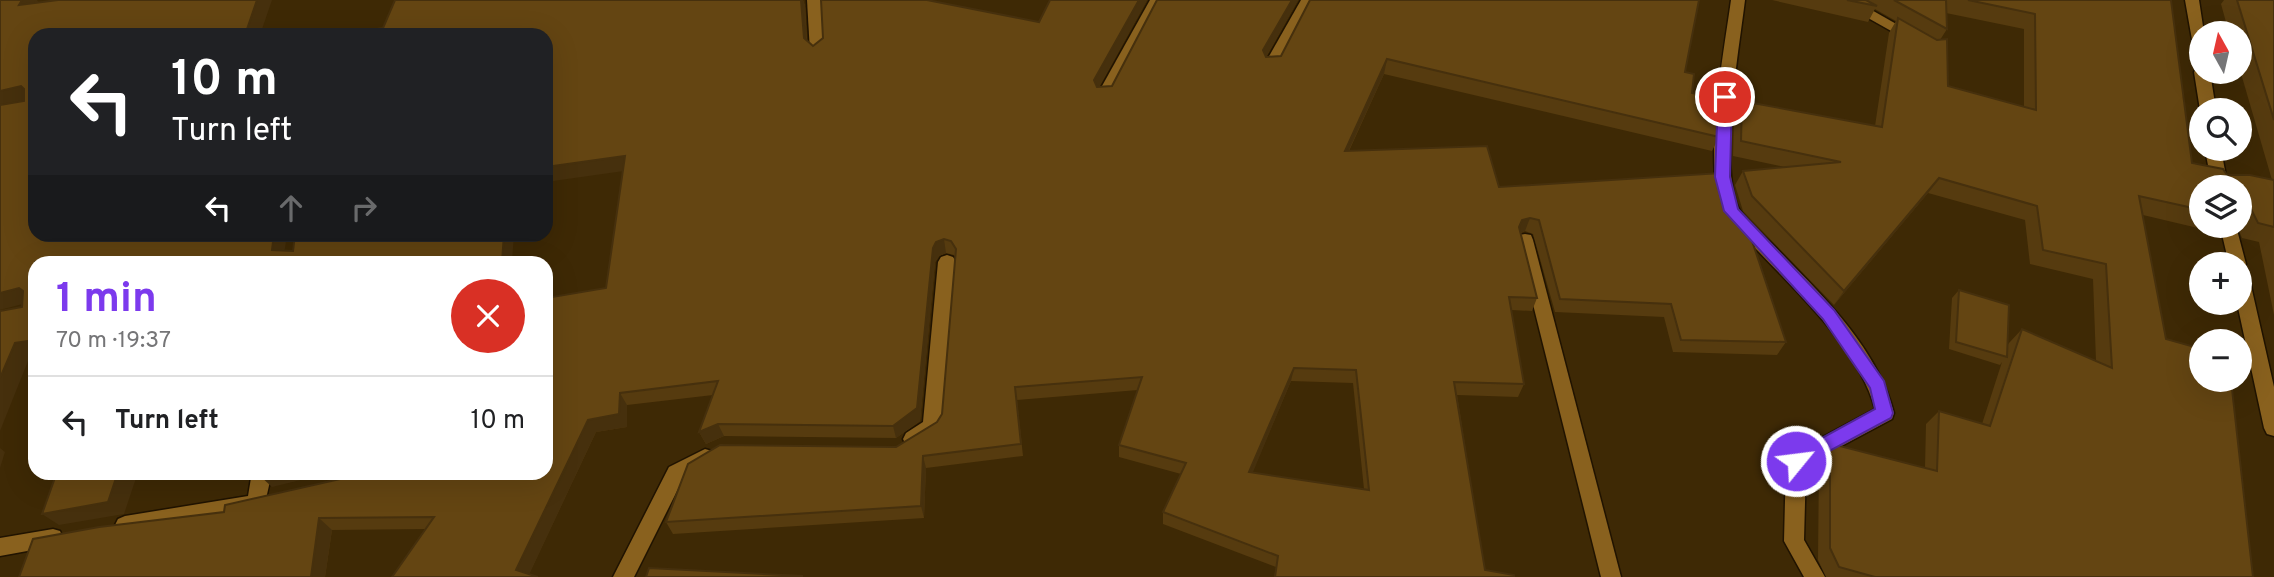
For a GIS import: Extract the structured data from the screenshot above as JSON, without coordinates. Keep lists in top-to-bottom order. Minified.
{"north":"top","page":{"map_buttons":["+","−"],"turn":["10 m","Turn left"],"heading":["1 min","70 m · 19:37"],"list":[{"name":"Turn left","value":"10 m"}]}}
